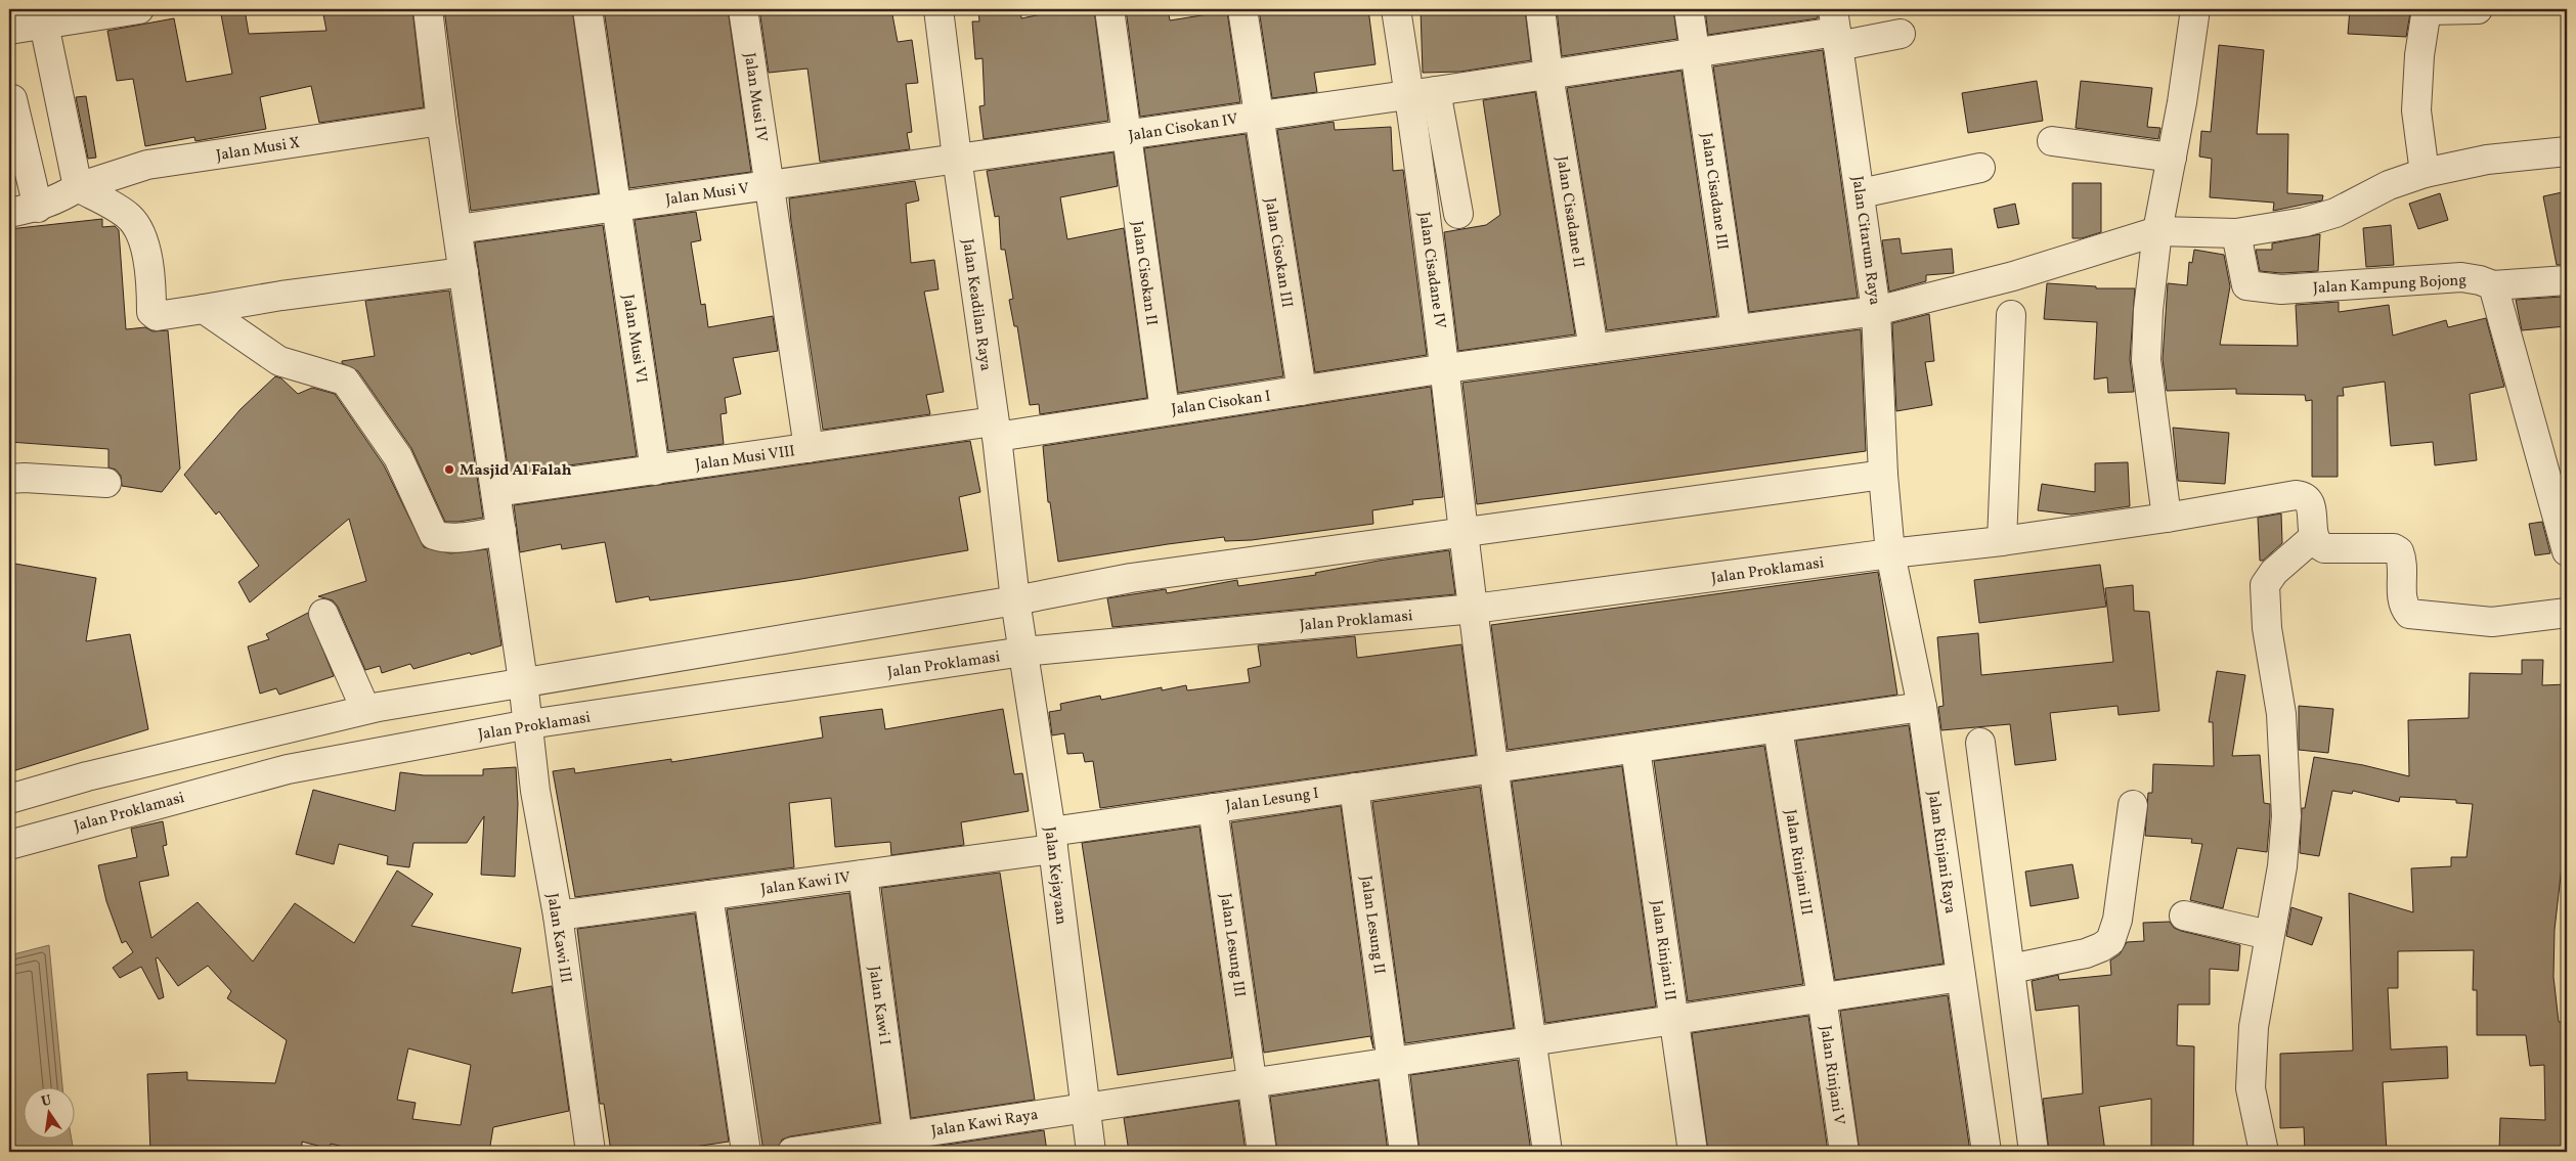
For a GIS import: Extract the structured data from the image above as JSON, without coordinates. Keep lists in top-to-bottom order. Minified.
{"streets":{"street":["Jalan Musi IV","Jalan Cisokan IV","Jalan Musi X","Jalan Cisadane III","Jalan Musi V","Jalan Cisadane II","Jalan Citarum Raya","Jalan Cisokan III","Jalan Cisadane IV","Jalan Cisokan II","Jalan Kampung Bojong","Jalan Keadilan Raya","Jalan Musi VI","Jalan Cisokan I","Jalan Musi VIII","Jalan Proklamasi","Jalan Lesung I","Jalan Rinjani Raya","Jalan Rinjani III","Jalan Kejayaan","Jalan Kawi IV","Jalan Lesung II","Jalan Kawi III","Jalan Lesung III","Jalan Rinjani II","Jalan Kawi I","Jalan Rinjani V","Jalan Kawi Raya"]},"crossings":[["Jalan Musi IV","Jalan Musi V"],["Jalan Musi IV","Jalan Musi VIII"],["Jalan Cisokan IV","Jalan Cisadane III"],["Jalan Cisokan IV","Jalan Musi V"],["Jalan Cisokan IV","Jalan Cisadane II"],["Jalan Cisokan IV","Jalan Citarum Raya"],["Jalan Cisokan IV","Jalan Cisokan III"],["Jalan Cisokan IV","Jalan Cisadane IV"],["Jalan Cisokan IV","Jalan Cisokan II"],["Jalan Cisokan IV","Jalan Keadilan Raya"],["Jalan Musi X","Jalan Kawi III"],["Jalan Cisadane III","Jalan Cisokan I"],["Jalan Musi V","Jalan Keadilan Raya"],["Jalan Musi V","Jalan Musi VI"],["Jalan Musi V","Jalan Kawi III"],["Jalan Cisadane II","Jalan Cisokan I"],["Jalan Citarum Raya","Jalan Cisokan I"],["Jalan Citarum Raya","Jalan Proklamasi"],["Jalan Citarum Raya","Jalan Rinjani Raya"],["Jalan Cisokan III","Jalan Cisokan I"],["Jalan Cisadane IV","Jalan Cisokan I"],["Jalan Cisadane IV","Jalan Proklamasi"],["Jalan Cisadane IV","Jalan Lesung I"],["Jalan Cisadane IV","Jalan Kawi Raya"],["Jalan Cisokan II","Jalan Cisokan I"],["Jalan Kampung Bojong","Jalan Cisokan I"],["Jalan Keadilan Raya","Jalan Cisokan I"],["Jalan Keadilan Raya","Jalan Musi VIII"],["Jalan Keadilan Raya","Jalan Kejayaan"],["Jalan Musi VI","Jalan Musi VIII"],["Jalan Cisokan I","Jalan Musi VIII"],["Jalan Musi VIII","Jalan Kawi III"],["Jalan Proklamasi","Jalan Rinjani Raya"],["Jalan Proklamasi","Jalan Kejayaan"],["Jalan Proklamasi","Jalan Kawi III"],["Jalan Lesung I","Jalan Rinjani Raya"],["Jalan Lesung I","Jalan Rinjani III"],["Jalan Lesung I","Jalan Kejayaan"],["Jalan Lesung I","Jalan Kawi IV"],["Jalan Lesung I","Jalan Lesung II"],["Jalan Lesung I","Jalan Lesung III"],["Jalan Lesung I","Jalan Rinjani II"],["Jalan Rinjani Raya","Jalan Kawi Raya"],["Jalan Rinjani III","Jalan Rinjani V"],["Jalan Rinjani III","Jalan Kawi Raya"],["Jalan Kejayaan","Jalan Kawi IV"],["Jalan Kejayaan","Jalan Kawi Raya"],["Jalan Kawi IV","Jalan Kawi III"],["Jalan Kawi IV","Jalan Kawi I"],["Jalan Lesung II","Jalan Kawi Raya"],["Jalan Lesung III","Jalan Kawi Raya"],["Jalan Rinjani II","Jalan Kawi Raya"],["Jalan Kawi I","Jalan Kawi Raya"],["Jalan Rinjani V","Jalan Kawi Raya"]],"places":["Masjid Al Falah"],"north":"top"}
